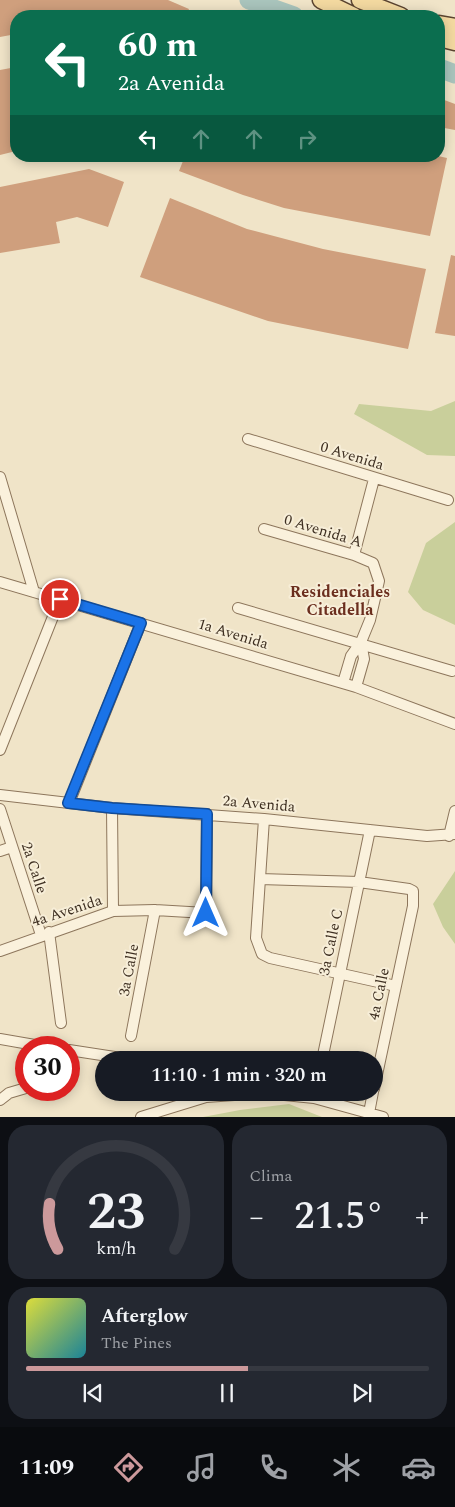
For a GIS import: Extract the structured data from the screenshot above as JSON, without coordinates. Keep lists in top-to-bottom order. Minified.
{"streets":{"street":["0 Avenida","0 Avenida A","1a Avenida","2a Avenida","2a Calle","4a Avenida","3a Calle C","3a Calle","4a Calle"]},"crossings":[["2a Avenida","4a Avenida"],["2a Avenida","3a Calle C"],["2a Calle","4a Avenida"],["4a Avenida","3a Calle"],["3a Calle C","4a Calle"]],"districts":["Residenciales Citadella"],"page":{"turn":["60 m","2a Avenida"],"limit":"30","trip":"11:10 · 1 min · 320 m","tile":"Clima","heat":["−","21.5°","+"],"song":["Afterglow","The Pines"],"tabs":"11:09","gauge":["23","km/h"]}}
